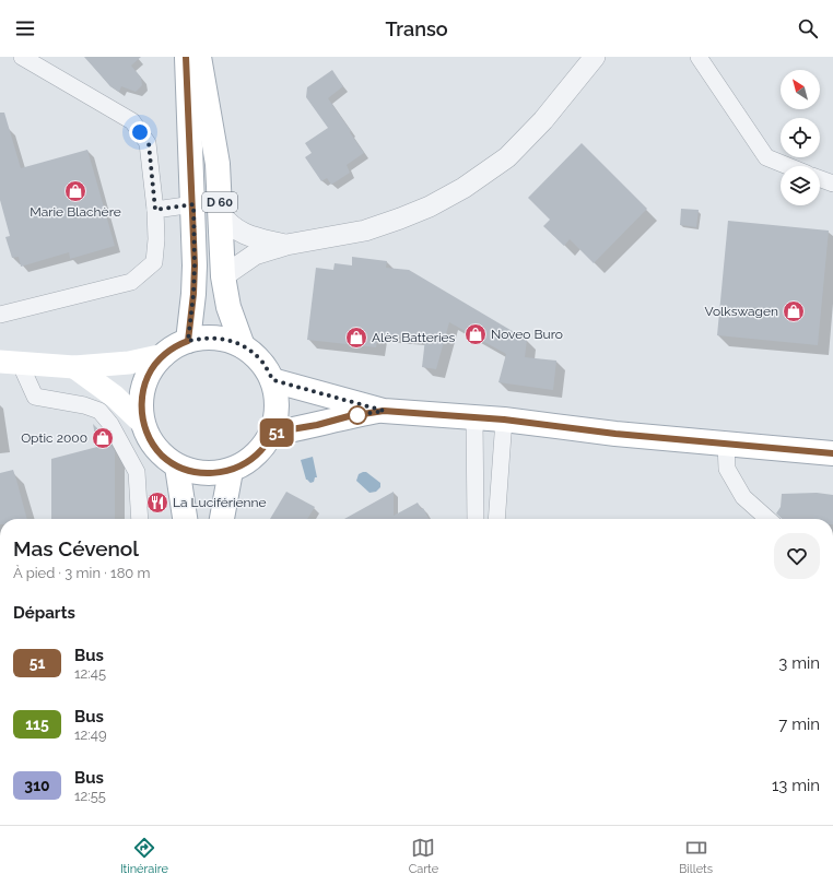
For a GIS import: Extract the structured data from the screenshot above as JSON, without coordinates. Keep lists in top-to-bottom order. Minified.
{"streets":{"main road":["D 60"]},"places":{"shop":["Marie Blachère","Volkswagen","Noveo Buro","Alès Batteries","Optic 2000"],"restaurant":["La Luciférienne"]},"lines":["bus line 51"],"north":"top left","page":{"header":"Transo","on_map":"51","heading":[["Mas Cévenol","À pied · 3 min · 180 m"],"Départs"],"list":[{"mark":"51","name":"Bus","note":"12:45","value":"3 min"},{"mark":"115","name":"Bus","note":"12:49","value":"7 min"},{"mark":"310","name":"Bus","note":"12:55","value":"13 min"}],"tabs":["Itinéraire","Carte","Billets"]}}
